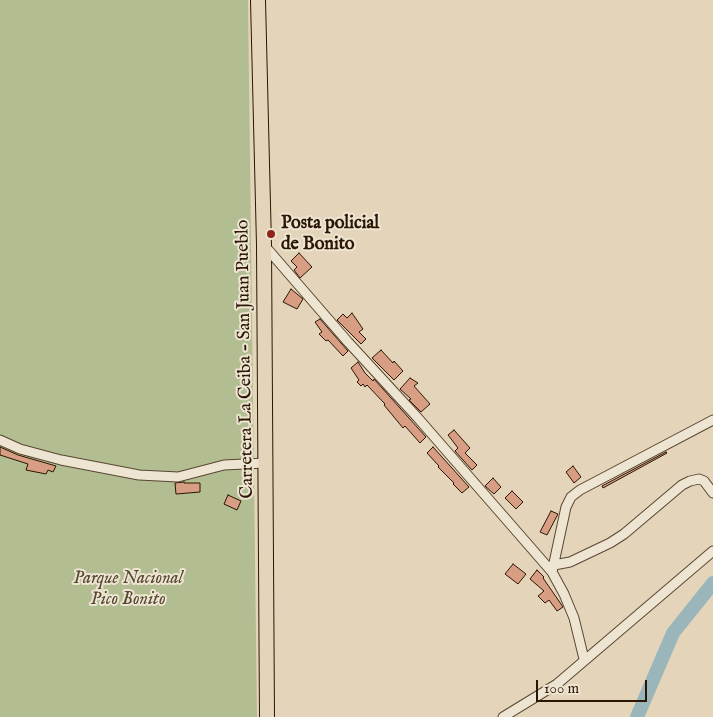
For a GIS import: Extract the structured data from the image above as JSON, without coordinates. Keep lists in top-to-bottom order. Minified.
{"streets":{"main road":["Carretera La Ceiba - San Juan Pueblo"]},"parks":["Parque Nacional Pico Bonito"],"places":["Posta policial de Bonito"],"scale_bar":"100 m"}
